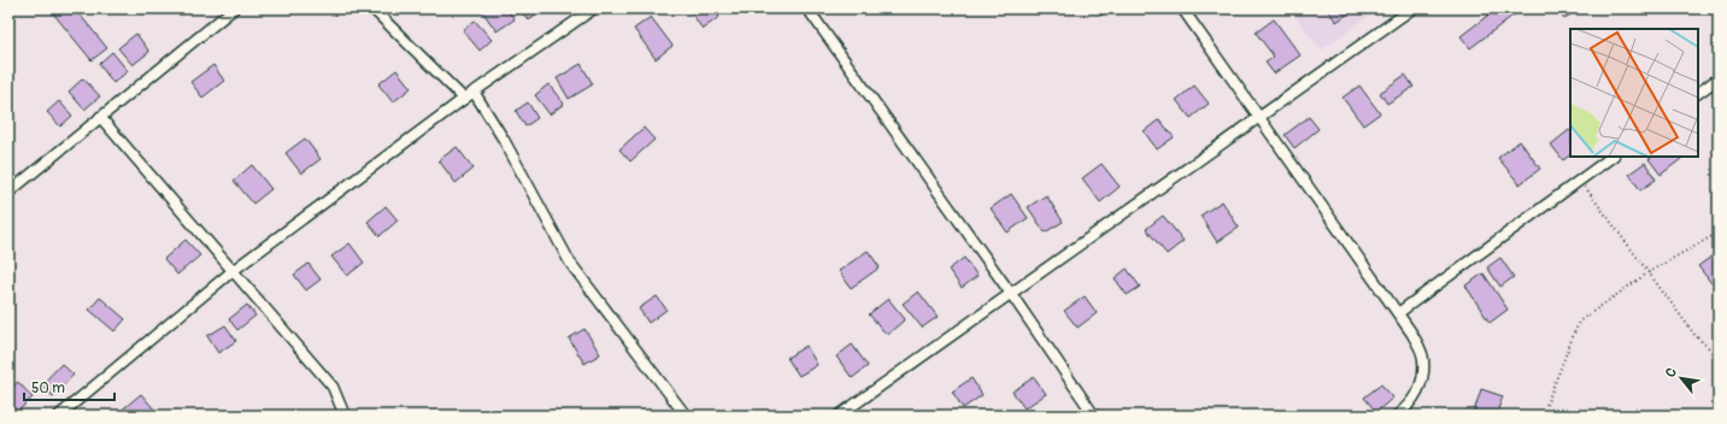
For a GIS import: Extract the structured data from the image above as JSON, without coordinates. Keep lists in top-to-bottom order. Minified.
{"scale_bar":"50 m","north":"top left"}
